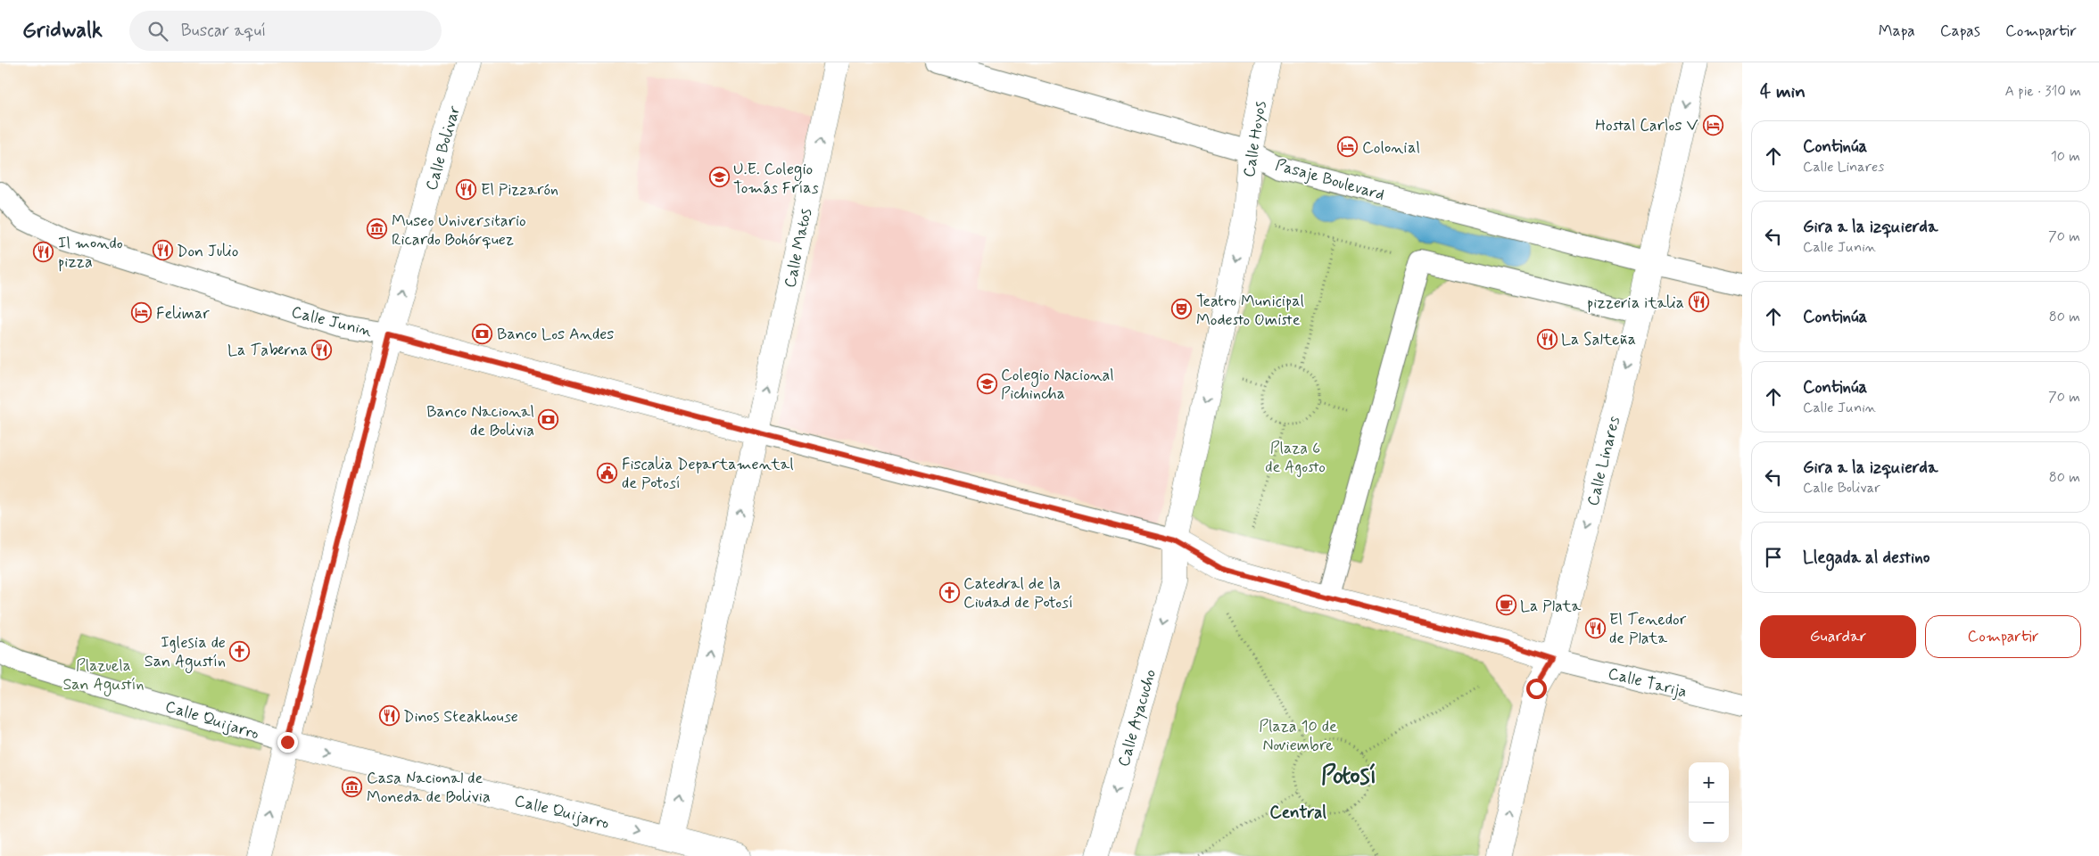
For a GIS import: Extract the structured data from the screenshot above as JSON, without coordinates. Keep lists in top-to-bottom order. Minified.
{"streets":{"street":["Calle Hoyos","Calle Bolivar","Pasaje Boulevard","Calle Matos","Calle Junin","Calle Linares","Calle Tarija","Calle Ayacucho","Calle Quijarro"]},"crossings":[["Calle Hoyos","Pasaje Boulevard"],["Calle Hoyos","Calle Ayacucho"],["Calle Bolivar","Calle Junin"],["Calle Bolivar","Calle Quijarro"],["Pasaje Boulevard","Calle Linares"],["Calle Matos","Calle Junin"],["Calle Matos","Calle Quijarro"],["Calle Linares","Calle Tarija"]],"one_way":["Calle Bolivar","Calle Matos","Calle Ayacucho","Calle Quijarro"],"districts":["Potosí","Central"],"parks":["Plaza 6 de Agosto","Plazuela San Agustín","Plaza 10 de Noviembre"],"places":{"hotel":["Hostal Carlos V","Colonial","Felimar"],"school or university":["U.E. Colegio Tomás Frías","Colegio Nacional Pichincha"],"restaurant":["El Pizzarón","Don Julio","Il mondo pizza","pizzeria italia","La Salteña","La Taberna","El Tenedor de Plata","Dinos Steakhouse"],"museum":["Museo Universitario Ricardo Bohórquez","Casa Nacional de Moneda de Bolivia"],"theatre":["Teatro Municipal Modesto Omiste"],"bank":["Banco Los Andes","Banco Nacional de Bolivia"],"public building":["Fiscalia Departamental de Potosí"],"church":["Catedral de la Ciudad de Potosí","Iglesia de San Agustín"],"cafe":["La Plata"]},"page":{"header":"Gridwalk","search":"Buscar aquí","nav":["Mapa","Capas","Compartir"],"heading":["4 min","A pie · 310 m"],"list":[["Continúa","Calle Linares","10 m"],["Gira a la izquierda","Calle Junin","70 m"],["Continúa","80 m"],["Continúa","Calle Junin","70 m"],["Gira a la izquierda","Calle Bolivar","80 m"],"Llegada al destino"],"buttons":["Guardar","Compartir"],"map_buttons":["+","−"]}}
